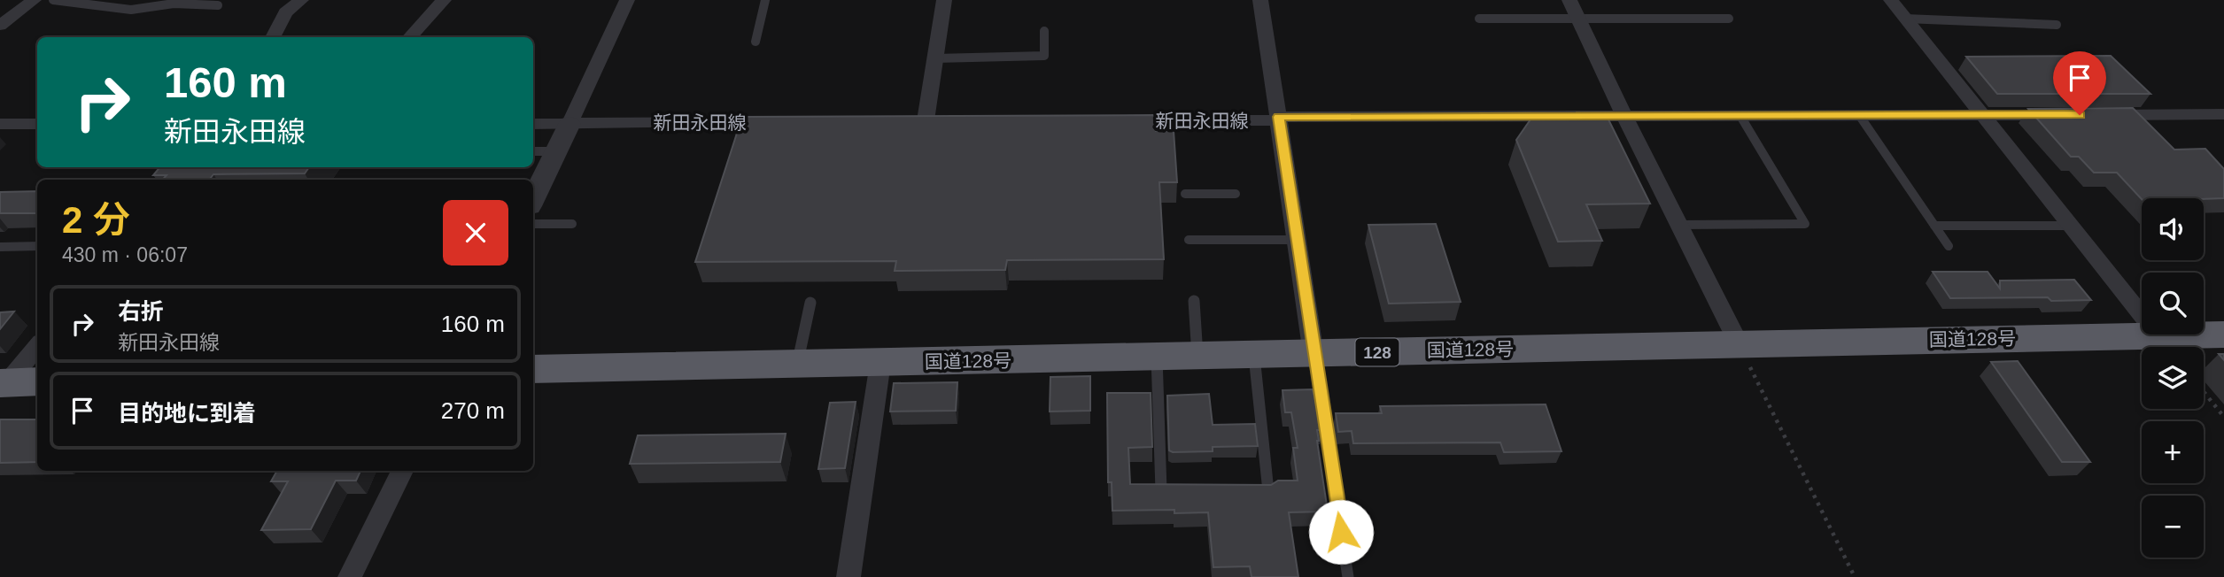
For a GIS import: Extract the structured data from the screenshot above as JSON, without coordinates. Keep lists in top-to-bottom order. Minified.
{"streets":{"highway":["国道128号","128"],"street":["新田永田線"]},"page":{"turn":["160 m","新田永田線"],"heading":["2 分","430 m · 06:07"],"map_buttons":["+","−"],"list":[{"name":"右折","note":"新田永田線","value":"160 m"},{"name":"目的地に到着","value":"270 m"}]}}
